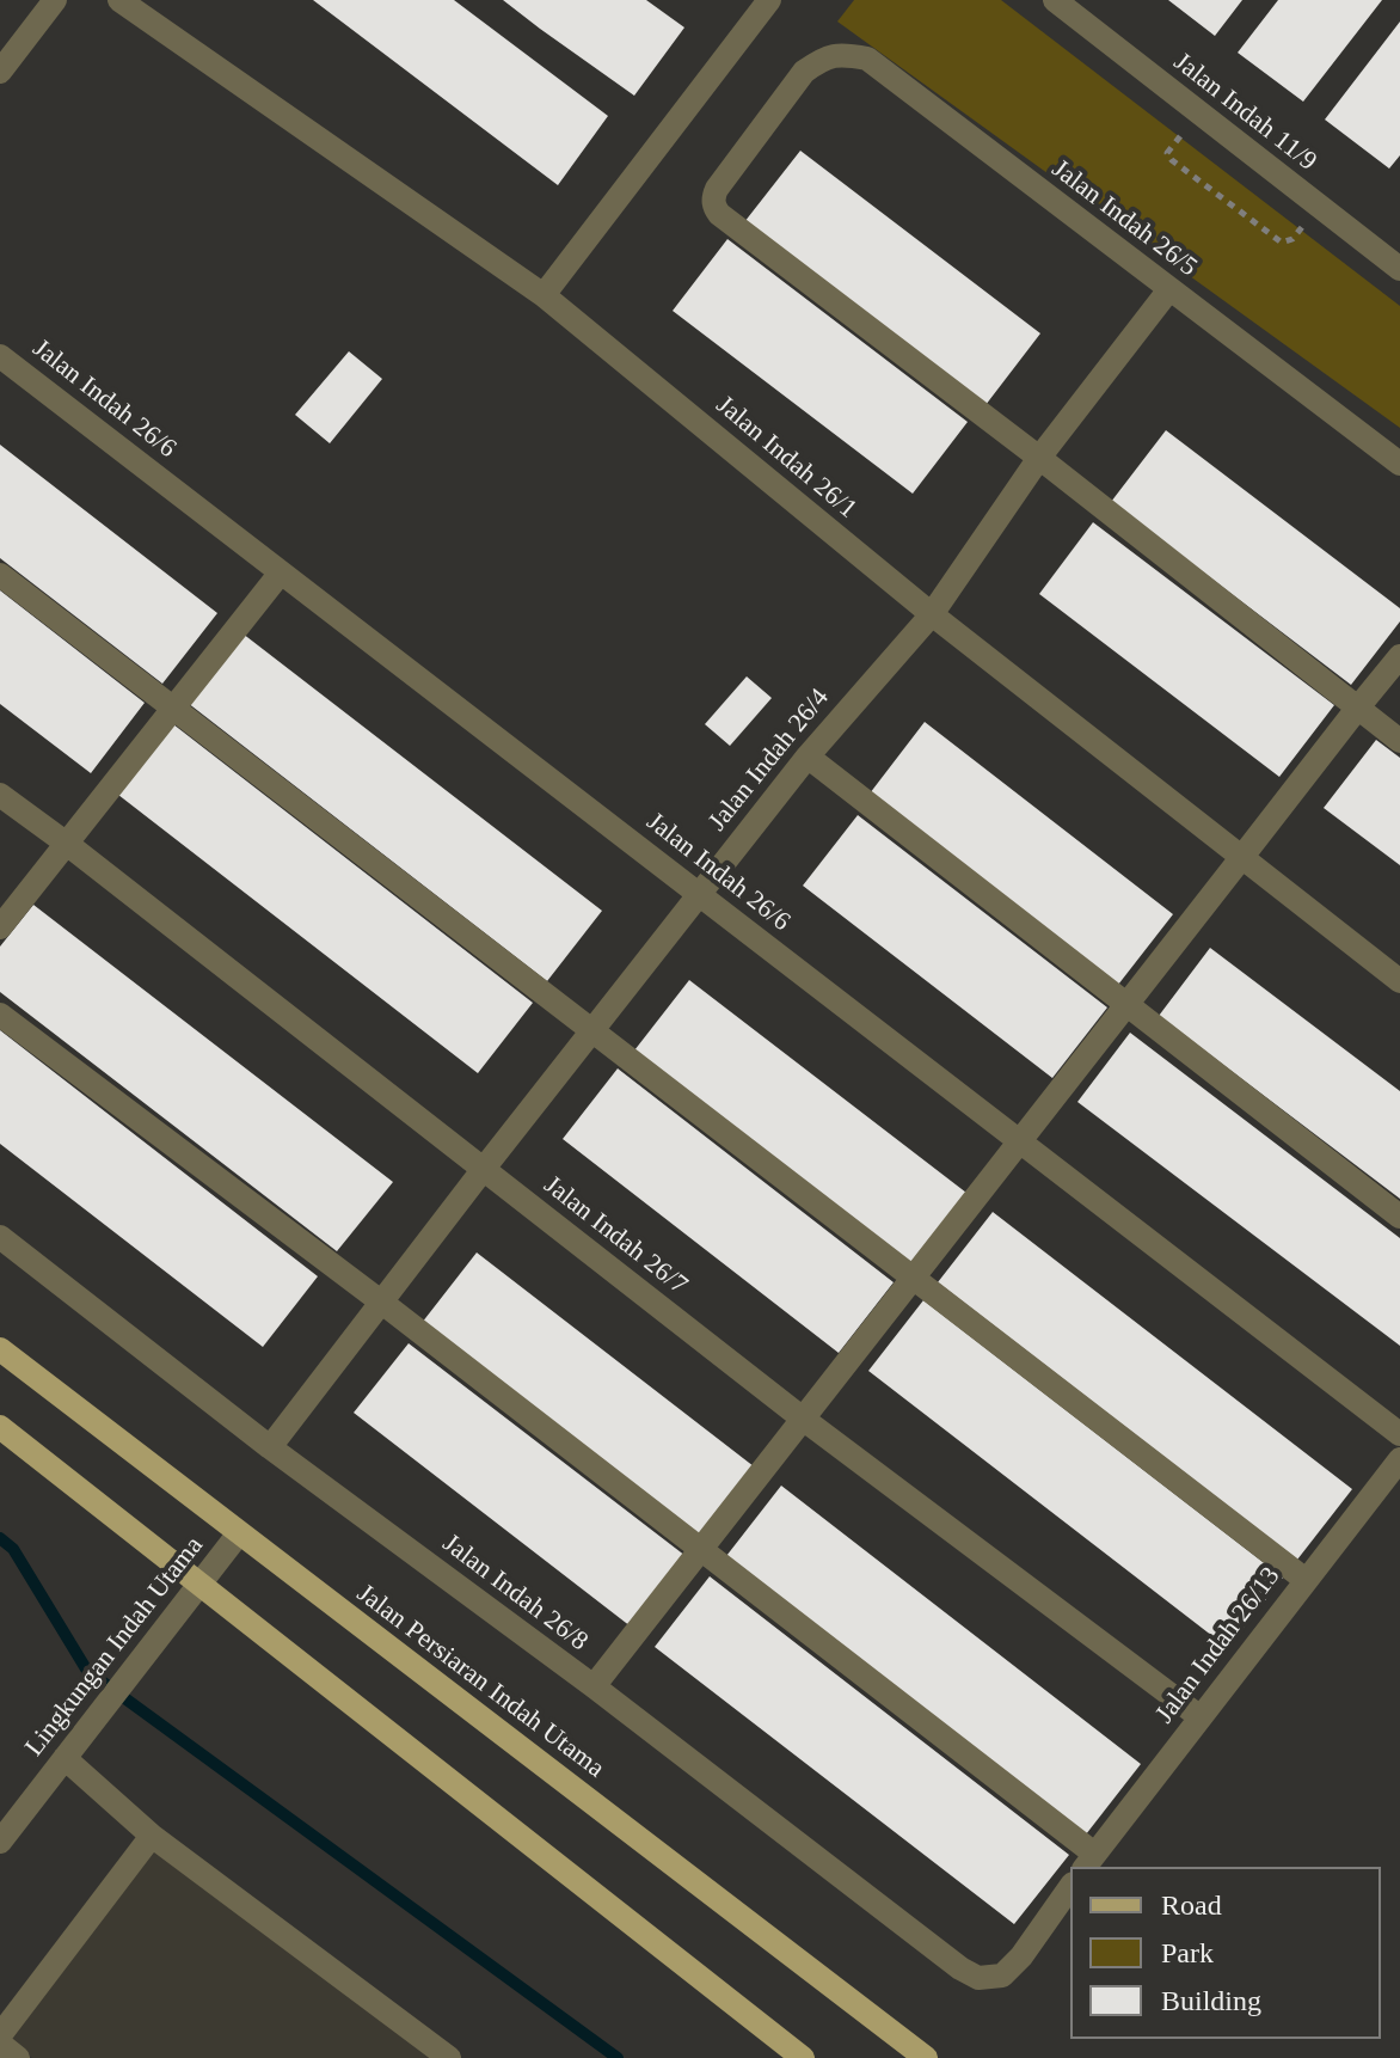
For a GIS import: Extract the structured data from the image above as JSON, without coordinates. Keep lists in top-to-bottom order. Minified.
{"streets":{"main road":["Jalan Persiaran Indah Utama"],"street":["Jalan Indah 11/9","Jalan Indah 26/5","Jalan Indah 26/6","Jalan Indah 26/1","Jalan Indah 26/4","Jalan Indah 26/7","Jalan Indah 26/8","Jalan Indah 26/13","Lingkungan Indah Utama"]},"crossings":[["Jalan Indah 26/5","Jalan Indah 26/4"],["Jalan Indah 26/6","Jalan Indah 26/4"],["Jalan Indah 26/1","Jalan Indah 26/4"],["Jalan Indah 26/4","Jalan Indah 26/7"],["Jalan Indah 26/4","Jalan Indah 26/8"],["Jalan Indah 26/7","Jalan Indah 26/13"],["Lingkungan Indah Utama","Jalan Persiaran Indah Utama"]],"legend":["Road","Park","Building"]}
